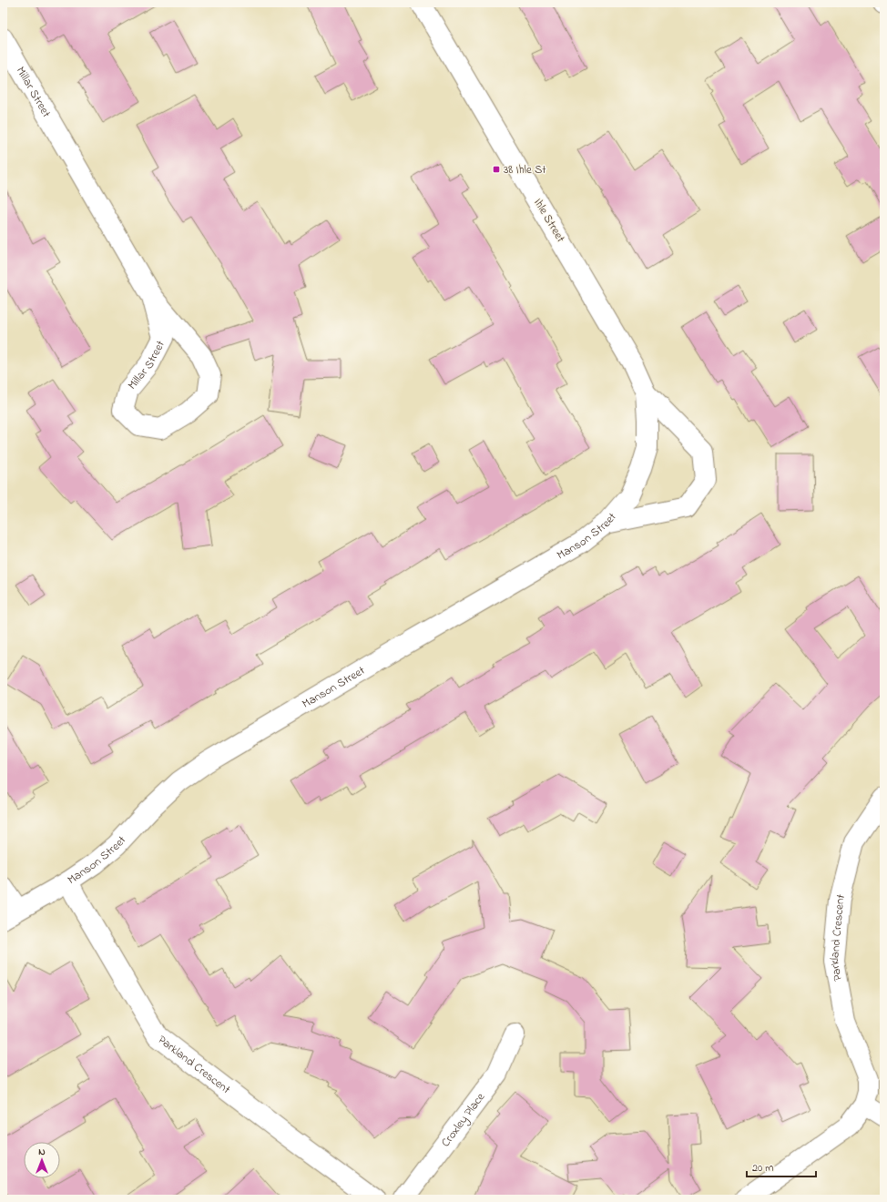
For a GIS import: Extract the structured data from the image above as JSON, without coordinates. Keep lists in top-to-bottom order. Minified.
{"streets":{"street":["Millar Street","Ihle Street","Manson Street","Parkland Crescent","Croxley Place"]},"crossings":[["Ihle Street","Manson Street"],["Manson Street","Parkland Crescent"]],"places":{"transit":["38 Ihle St"]},"scale_bar":"20 m","north":"top"}
